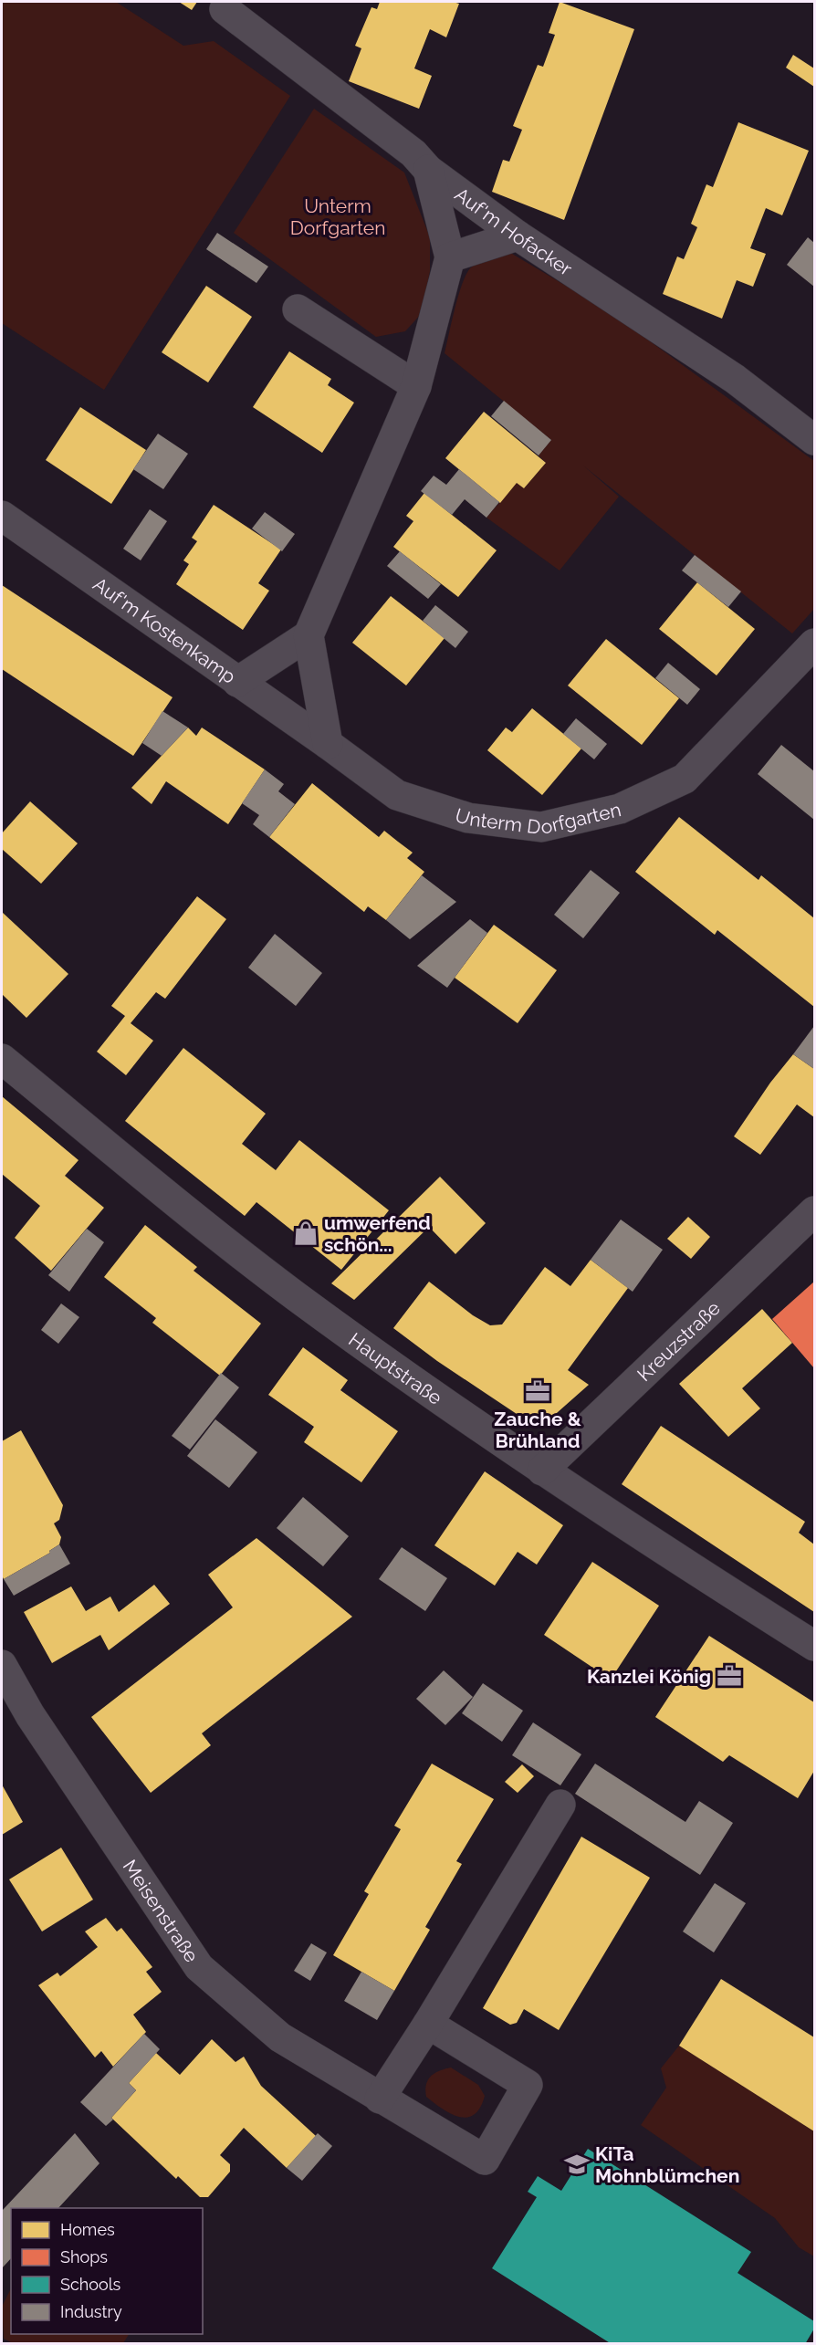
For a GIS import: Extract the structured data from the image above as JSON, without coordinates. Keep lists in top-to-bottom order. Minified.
{"streets":{"street":["Auf'm Hofacker","Auf'm Kostenkamp","Unterm Dorfgarten","Kreuzstraße","Hauptstraße","Meisenstraße"]},"crossings":[["Auf'm Kostenkamp","Unterm Dorfgarten"],["Kreuzstraße","Hauptstraße"]],"parks":["Unterm Dorfgarten"],"places":{"shop":["umwerfend schön..."],"office":["Zauche & Brühland","Kanzlei König"],"school or university":["KiTa Mohnblümchen"]},"legend":["Homes","Shops","Schools","Industry"]}
